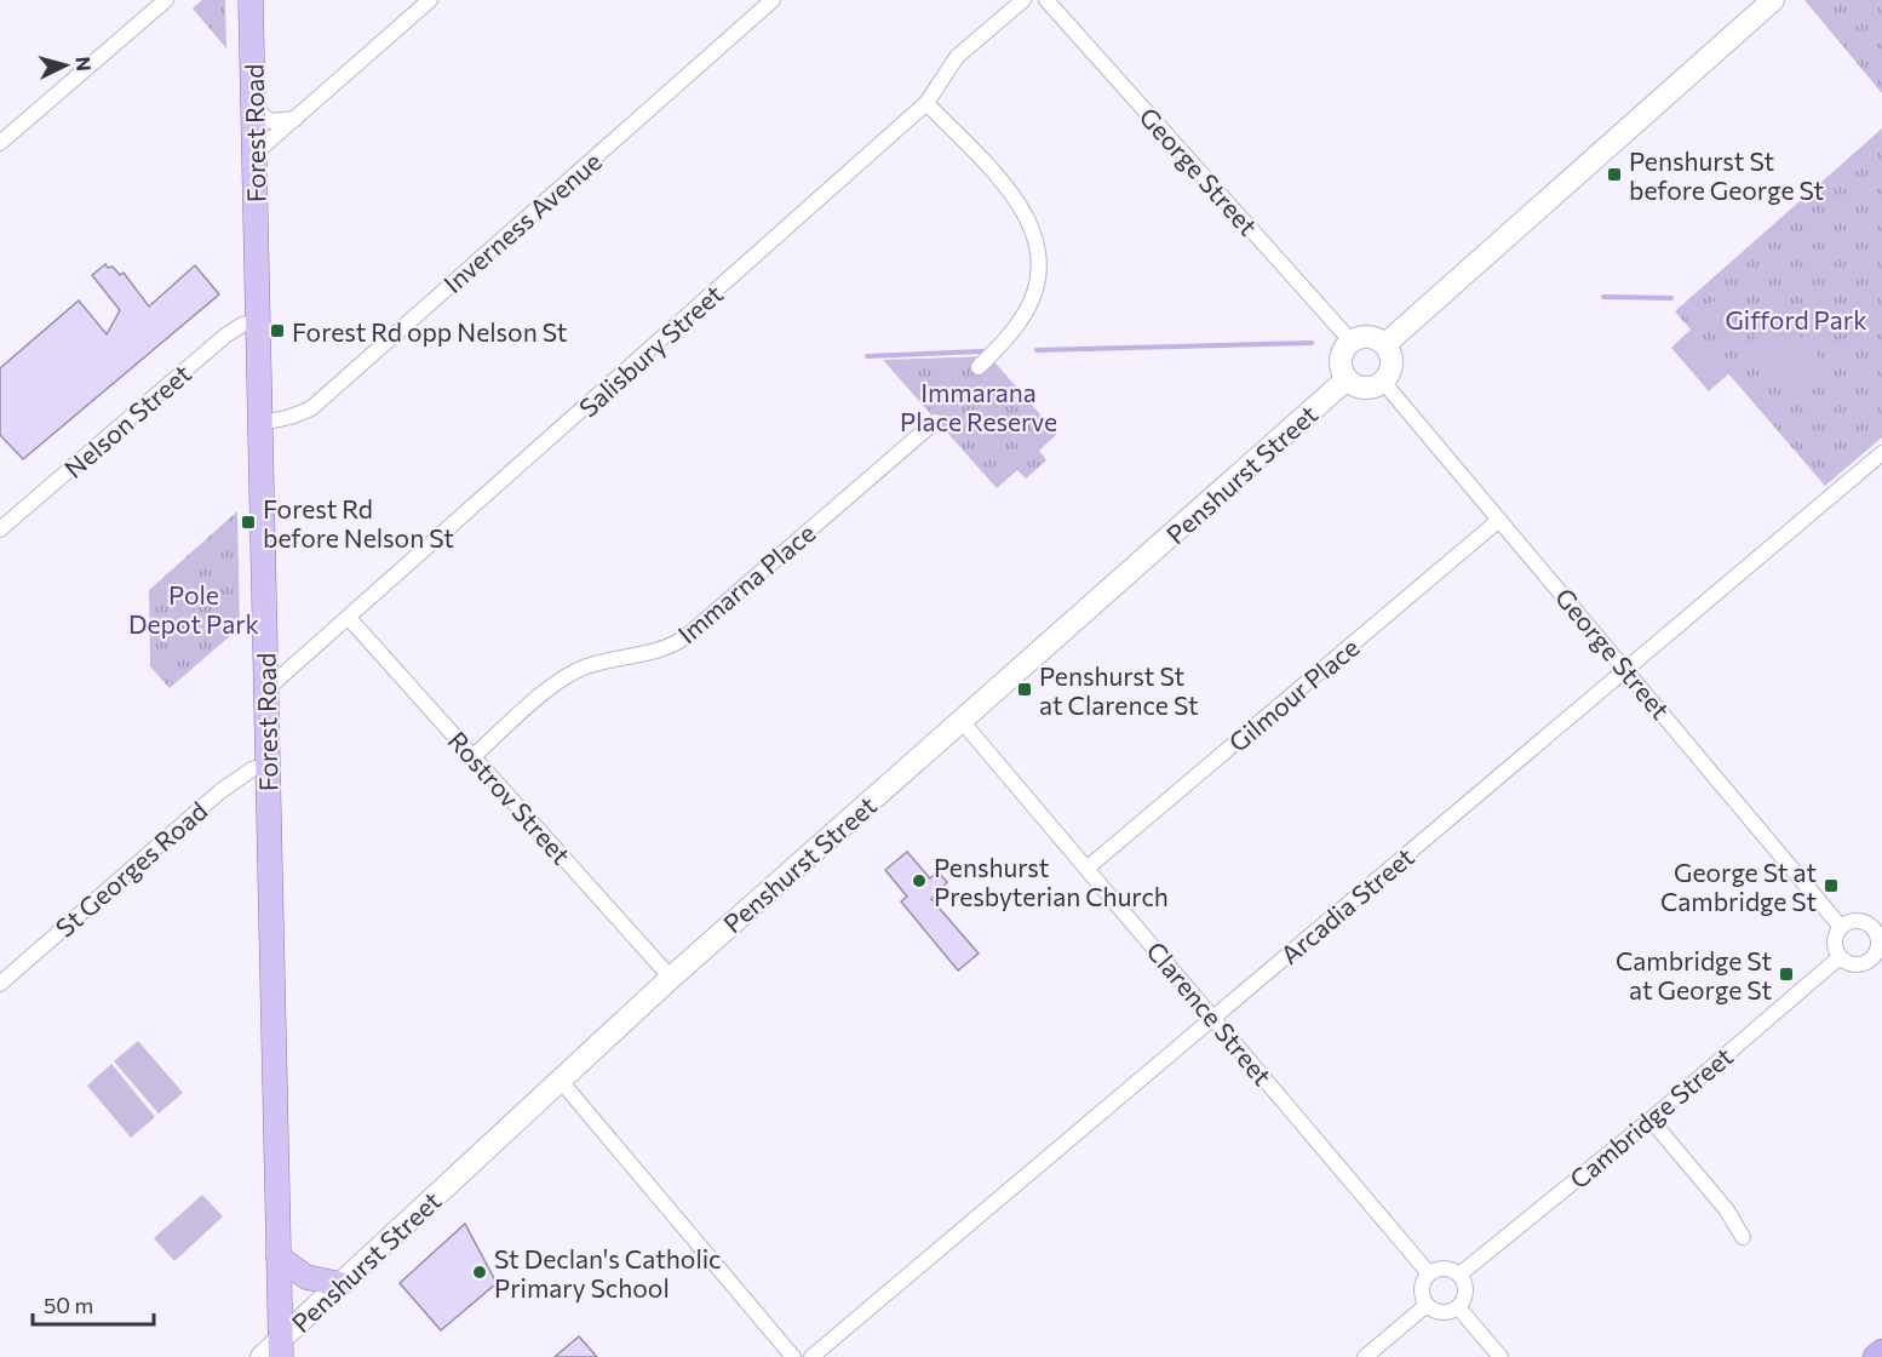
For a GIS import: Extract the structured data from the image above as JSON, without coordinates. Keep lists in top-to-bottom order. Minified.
{"streets":{"main road":["Forest Road","Penshurst Street"],"street":["George Street","Inverness Avenue","Salisbury Street","Nelson Street","Immarna Place","Gilmour Place","Rostrov Street","St Georges Road","Arcadia Street","Clarence Street","Cambridge Street"]},"crossings":[["Forest Road","Inverness Avenue"],["Forest Road","Salisbury Street"],["Forest Road","Nelson Street"],["Forest Road","Penshurst Street"],["Forest Road","St Georges Road"],["George Street","Penshurst Street"],["George Street","Gilmour Place"],["George Street","Arcadia Street"],["George Street","Cambridge Street"],["Salisbury Street","Rostrov Street"],["Penshurst Street","Rostrov Street"],["Penshurst Street","Clarence Street"],["Immarna Place","Rostrov Street"],["Gilmour Place","Clarence Street"],["Arcadia Street","Clarence Street"],["Clarence Street","Cambridge Street"]],"parks":["Gifford Park","Immarana Place Reserve","Pole Depot Park"],"places":{"transit":["Penshurst St before George St","Forest Rd opp Nelson St","Forest Rd before Nelson St","Penshurst St at Clarence St","George St at Cambridge St","Cambridge St at George St"],"other":["Penshurst Presbyterian Church","St Declan's Catholic Primary School"]},"scale_bar":"50 m","north":"right"}
